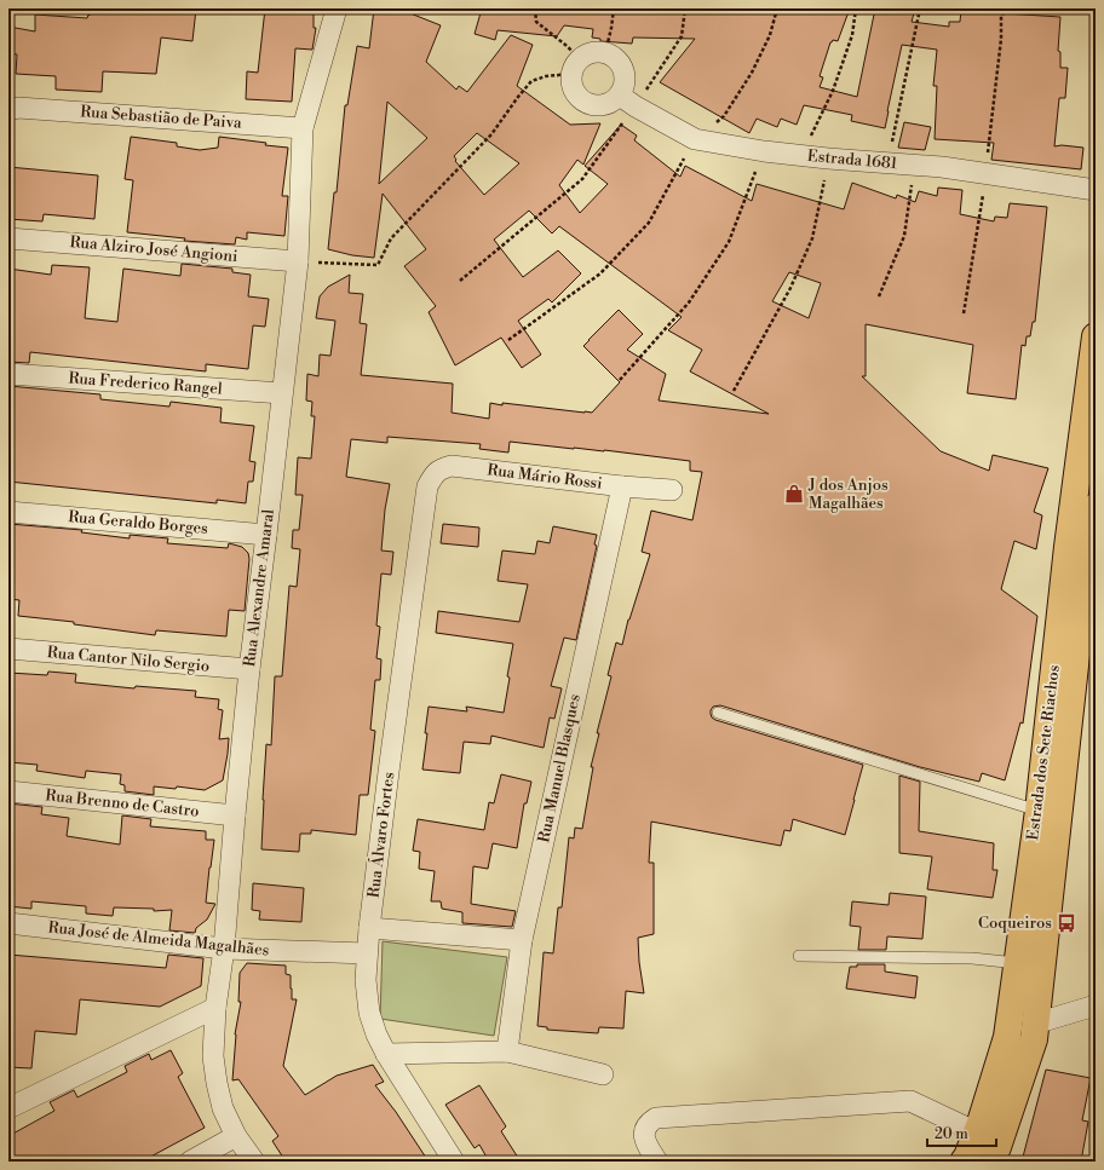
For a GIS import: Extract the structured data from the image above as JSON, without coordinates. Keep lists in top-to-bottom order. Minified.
{"streets":{"main road":["Estrada dos Sete Riachos"],"street":["Rua Sebastião de Paiva","Estrada 1681","Rua Alziro José Angioni","Rua Frederico Rangel","Rua Mário Rossi","Rua Geraldo Borges","Rua Alexandre Amaral","Rua Cantor Nilo Sergio","Rua Manuel Blasques","Rua Brenno de Castro","Rua Álvaro Fortes","Rua José de Almeida Magalhães"]},"crossings":[["Rua Sebastião de Paiva","Rua Alexandre Amaral"],["Rua Alziro José Angioni","Rua Alexandre Amaral"],["Rua Frederico Rangel","Rua Alexandre Amaral"],["Rua Mário Rossi","Rua Manuel Blasques"],["Rua Mário Rossi","Rua Álvaro Fortes"],["Rua Geraldo Borges","Rua Alexandre Amaral"],["Rua Alexandre Amaral","Rua Cantor Nilo Sergio"],["Rua Alexandre Amaral","Rua Brenno de Castro"],["Rua Alexandre Amaral","Rua José de Almeida Magalhães"],["Rua Álvaro Fortes","Rua José de Almeida Magalhães"]],"places":{"shop":["J dos Anjos Magalhães"],"bus stop":["Coqueiros"]},"scale_bar":"20 m"}
